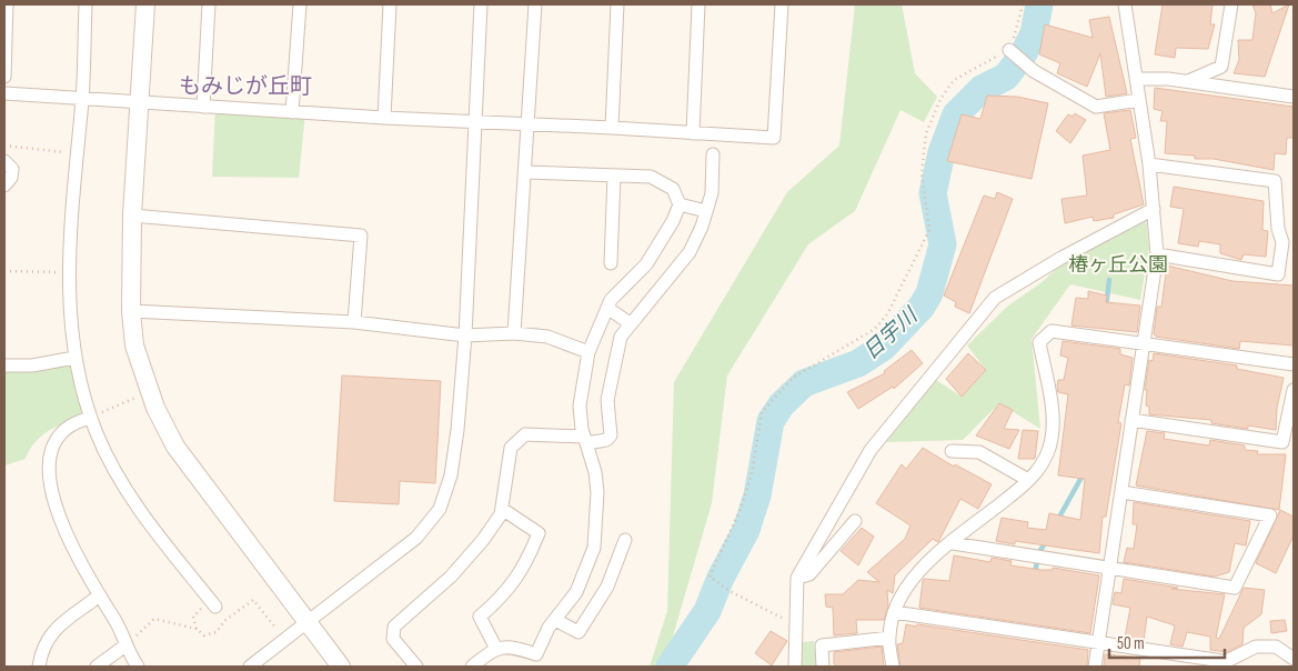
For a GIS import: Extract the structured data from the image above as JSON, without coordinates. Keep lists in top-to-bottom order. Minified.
{"districts":["もみじが丘町"],"water":["日宇川"],"parks":["椿ヶ丘公園"],"scale_bar":"50 m"}
